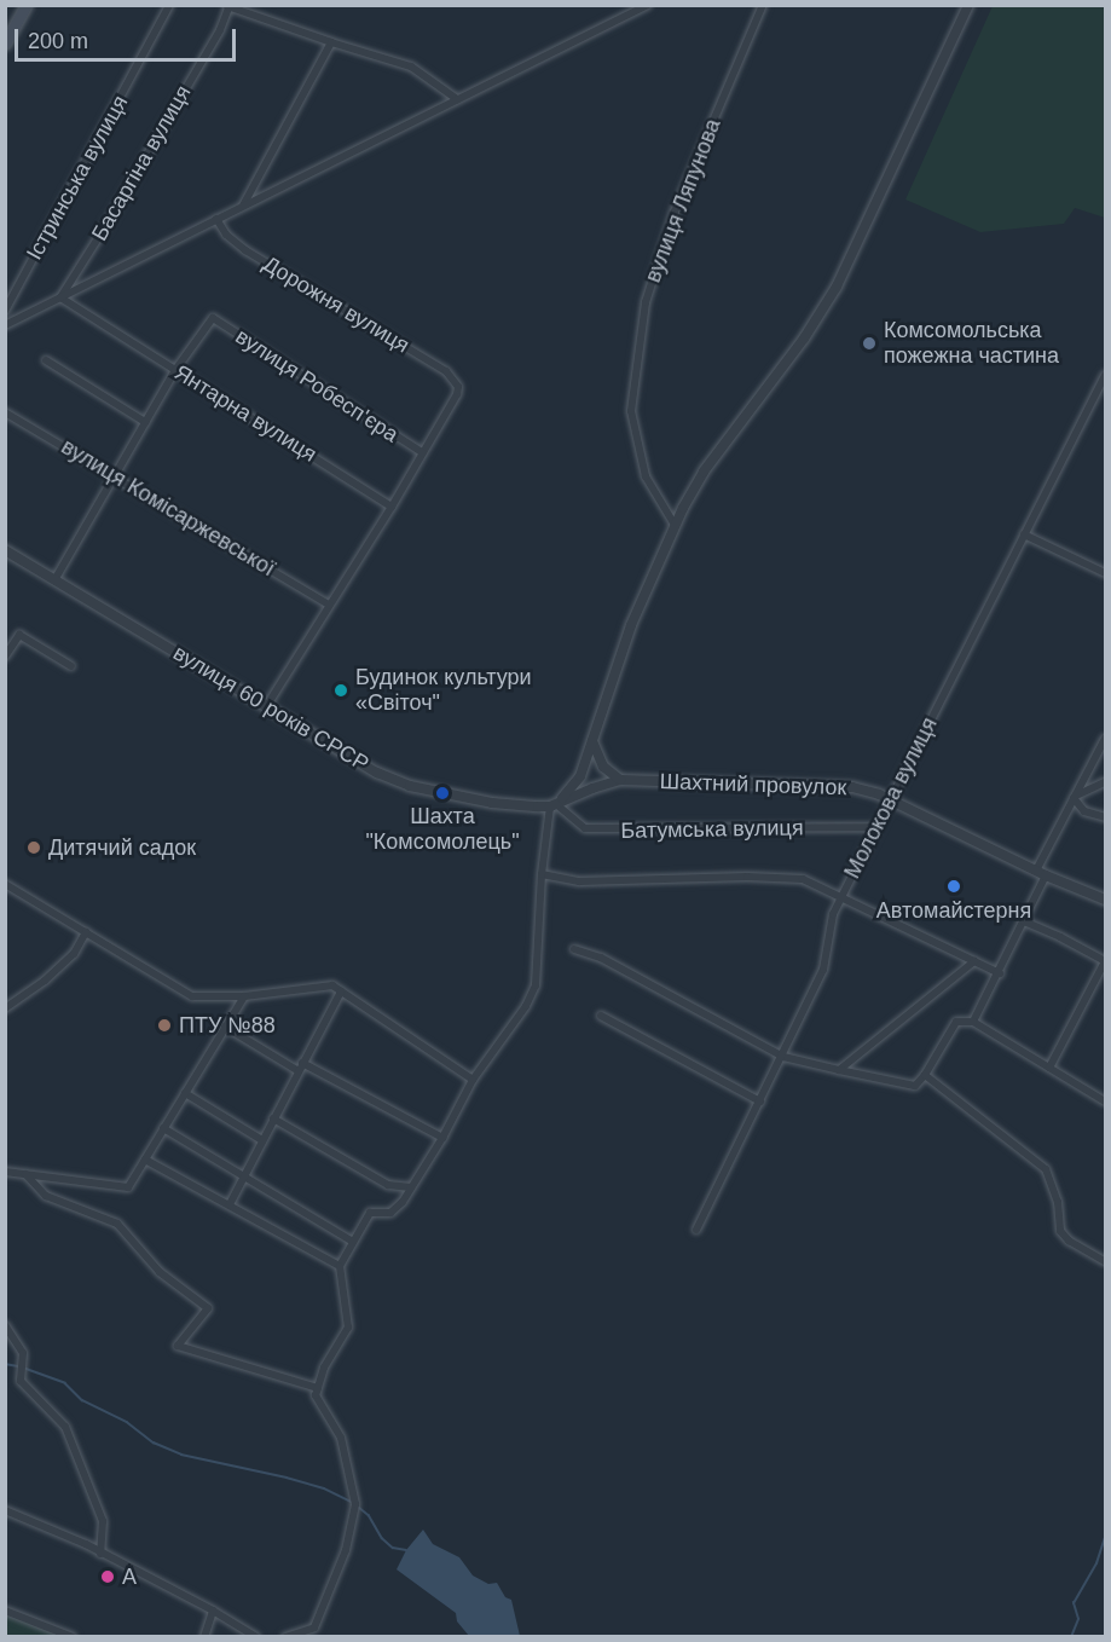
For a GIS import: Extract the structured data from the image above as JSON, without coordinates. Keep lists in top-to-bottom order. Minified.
{"streets":{"street":["Басаргіна вулиця","Істринська вулиця","вулиця Ляпунова","Дорожня вулиця","вулиця Робесп'єра","Янтарна вулиця","вулиця Комісаржевської","вулиця 60 років СРСР","Шахтний провулок","Молокова вулиця","Батумська вулиця"]},"crossings":[["Басаргіна вулиця","Янтарна вулиця"],["Дорожня вулиця","вулиця Робесп'єра"],["вулиця Робесп'єра","Янтарна вулиця"],["вулиця 60 років СРСР","Шахтний провулок"],["вулиця 60 років СРСР","Батумська вулиця"],["Шахтний провулок","Молокова вулиця"],["Шахтний провулок","Батумська вулиця"],["Молокова вулиця","Батумська вулиця"]],"places":["Комсомольська пожежна частина","Будинок культури «Світоч\"","Шахта \"Комсомолець\"","Дитячий садок","Автомайстерня","ПТУ №88","А"],"scale_bar":"200 m"}
